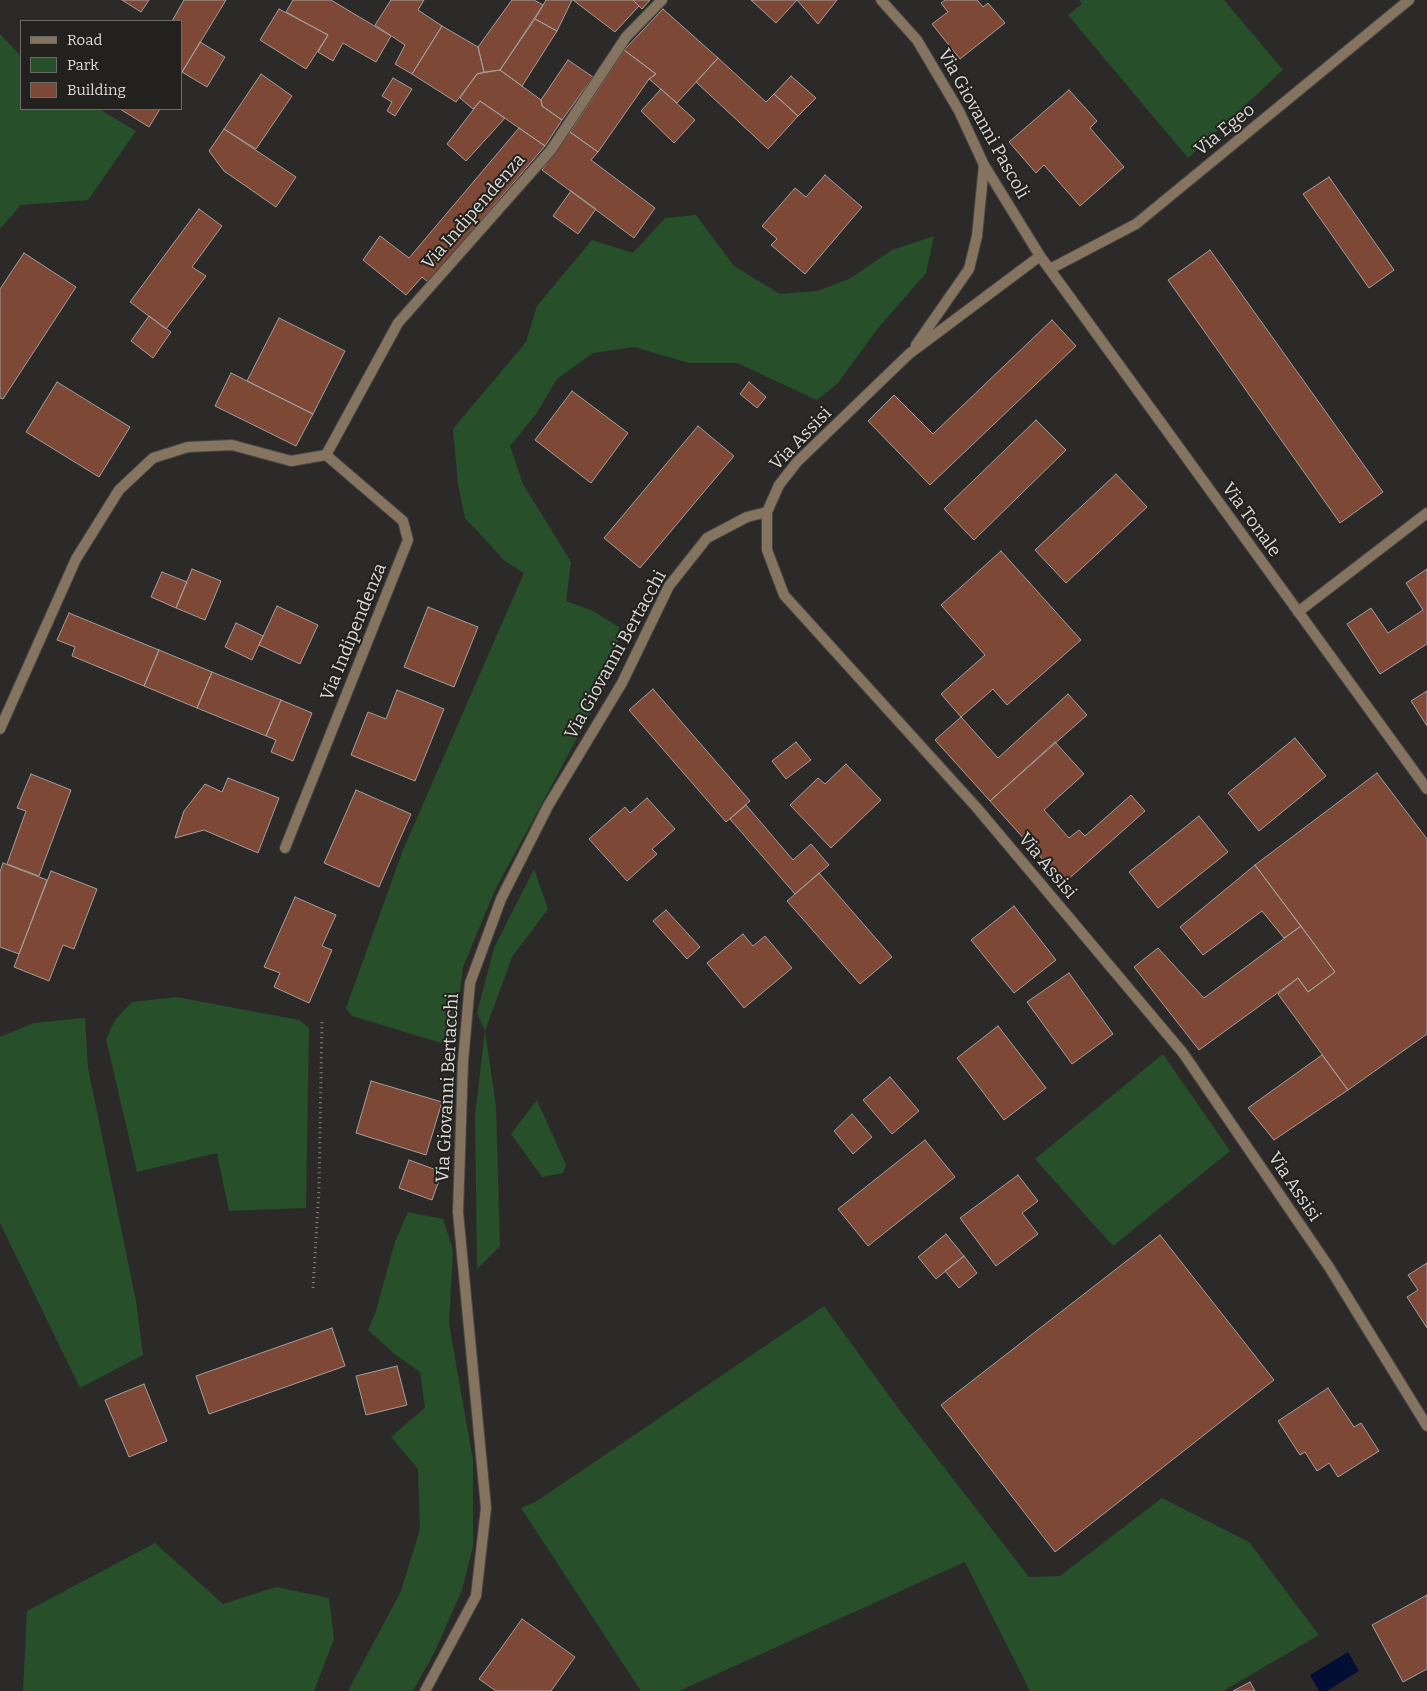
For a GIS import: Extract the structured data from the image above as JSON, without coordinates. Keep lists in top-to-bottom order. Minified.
{"streets":{"street":["Via Giovanni Pascoli","Via Egeo","Via Indipendenza","Via Assisi","Via Tonale","Via Giovanni Bertacchi"]},"crossings":[["Via Giovanni Pascoli","Via Egeo"],["Via Giovanni Pascoli","Via Assisi"],["Via Giovanni Pascoli","Via Tonale"],["Via Egeo","Via Tonale"],["Via Assisi","Via Giovanni Bertacchi"]],"legend":["Road","Park","Building"]}
